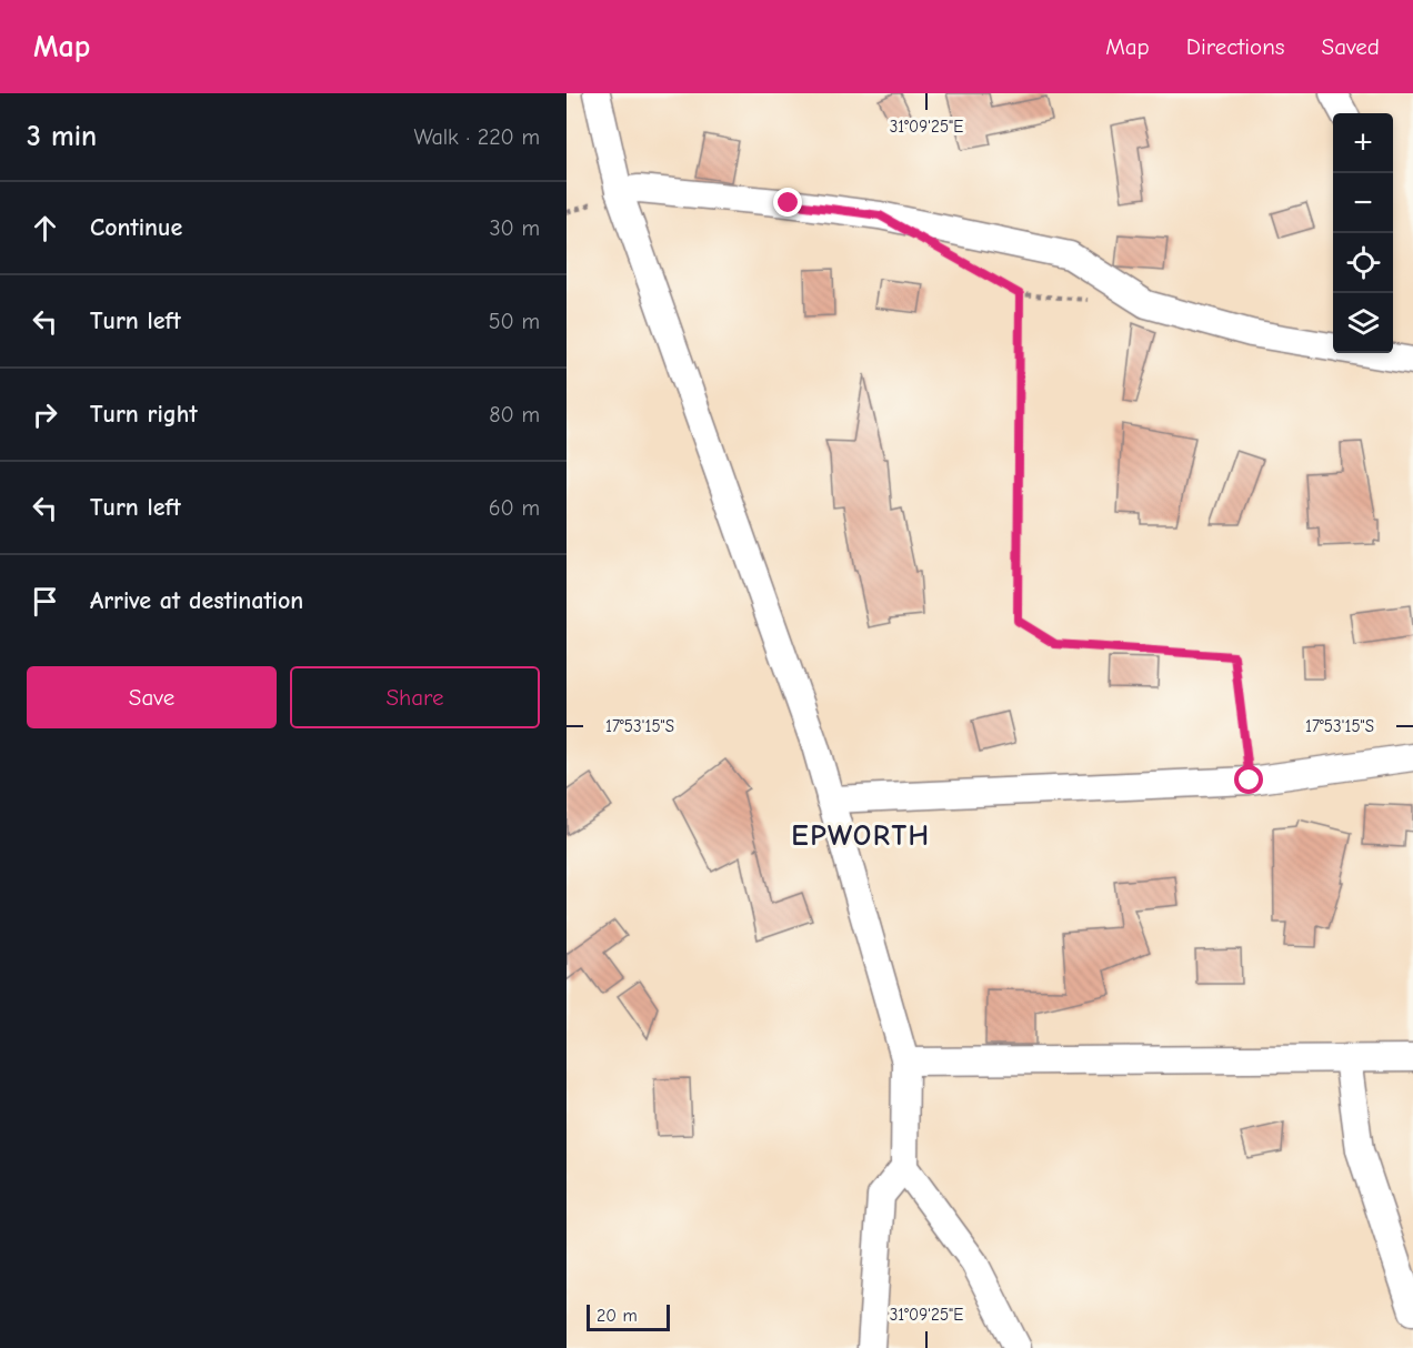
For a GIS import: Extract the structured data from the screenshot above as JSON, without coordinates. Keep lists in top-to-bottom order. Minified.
{"districts":["EPWORTH"],"scale_bar":"20 m","page":{"header":"Map","nav":["Map","Directions","Saved"],"heading":["3 min","Walk · 220 m"],"map_buttons":["+","−"],"list":[["Continue","30 m"],["Turn left","50 m"],["Turn right","80 m"],["Turn left","60 m"],"Arrive at destination"],"buttons":["Save","Share"],"scale":"20 m"},"coordinates":["31°09'25\"E","17°53'15\"S"]}
